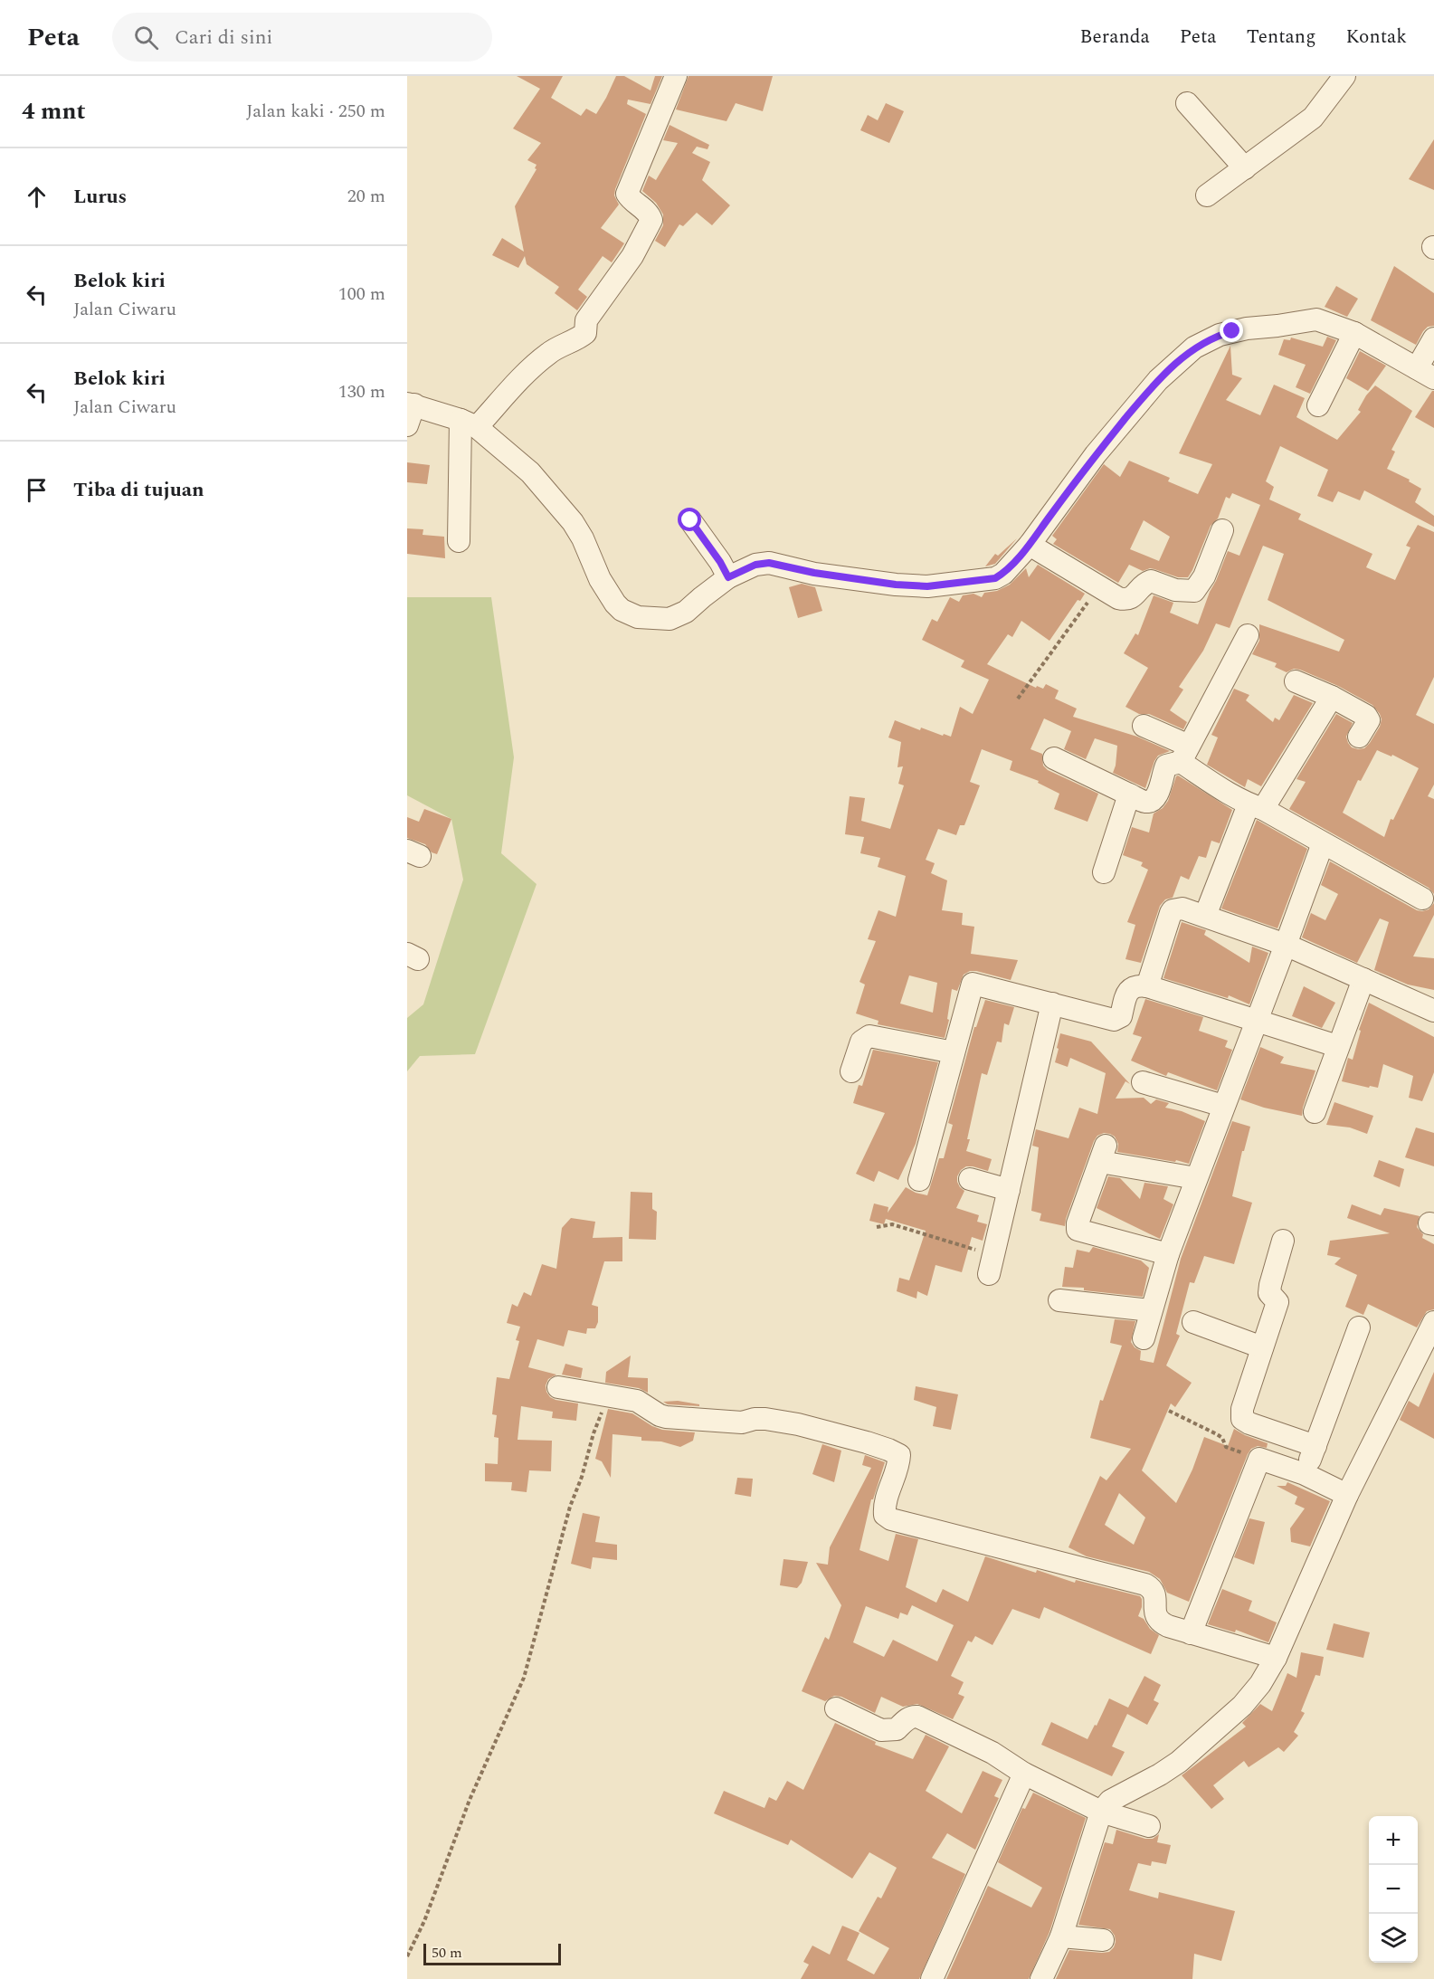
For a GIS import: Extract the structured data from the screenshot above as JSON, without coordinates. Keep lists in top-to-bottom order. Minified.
{"scale_bar":"50 m","page":{"header":"Peta","search":"Cari di sini","nav":["Beranda","Peta","Tentang","Kontak"],"heading":["4 mnt","Jalan kaki · 250 m"],"list":[["Lurus","20 m"],["Belok kiri","Jalan Ciwaru","100 m"],["Belok kiri","Jalan Ciwaru","130 m"],"Tiba di tujuan"],"map_buttons":["+","−"],"scale":"50 m"}}
